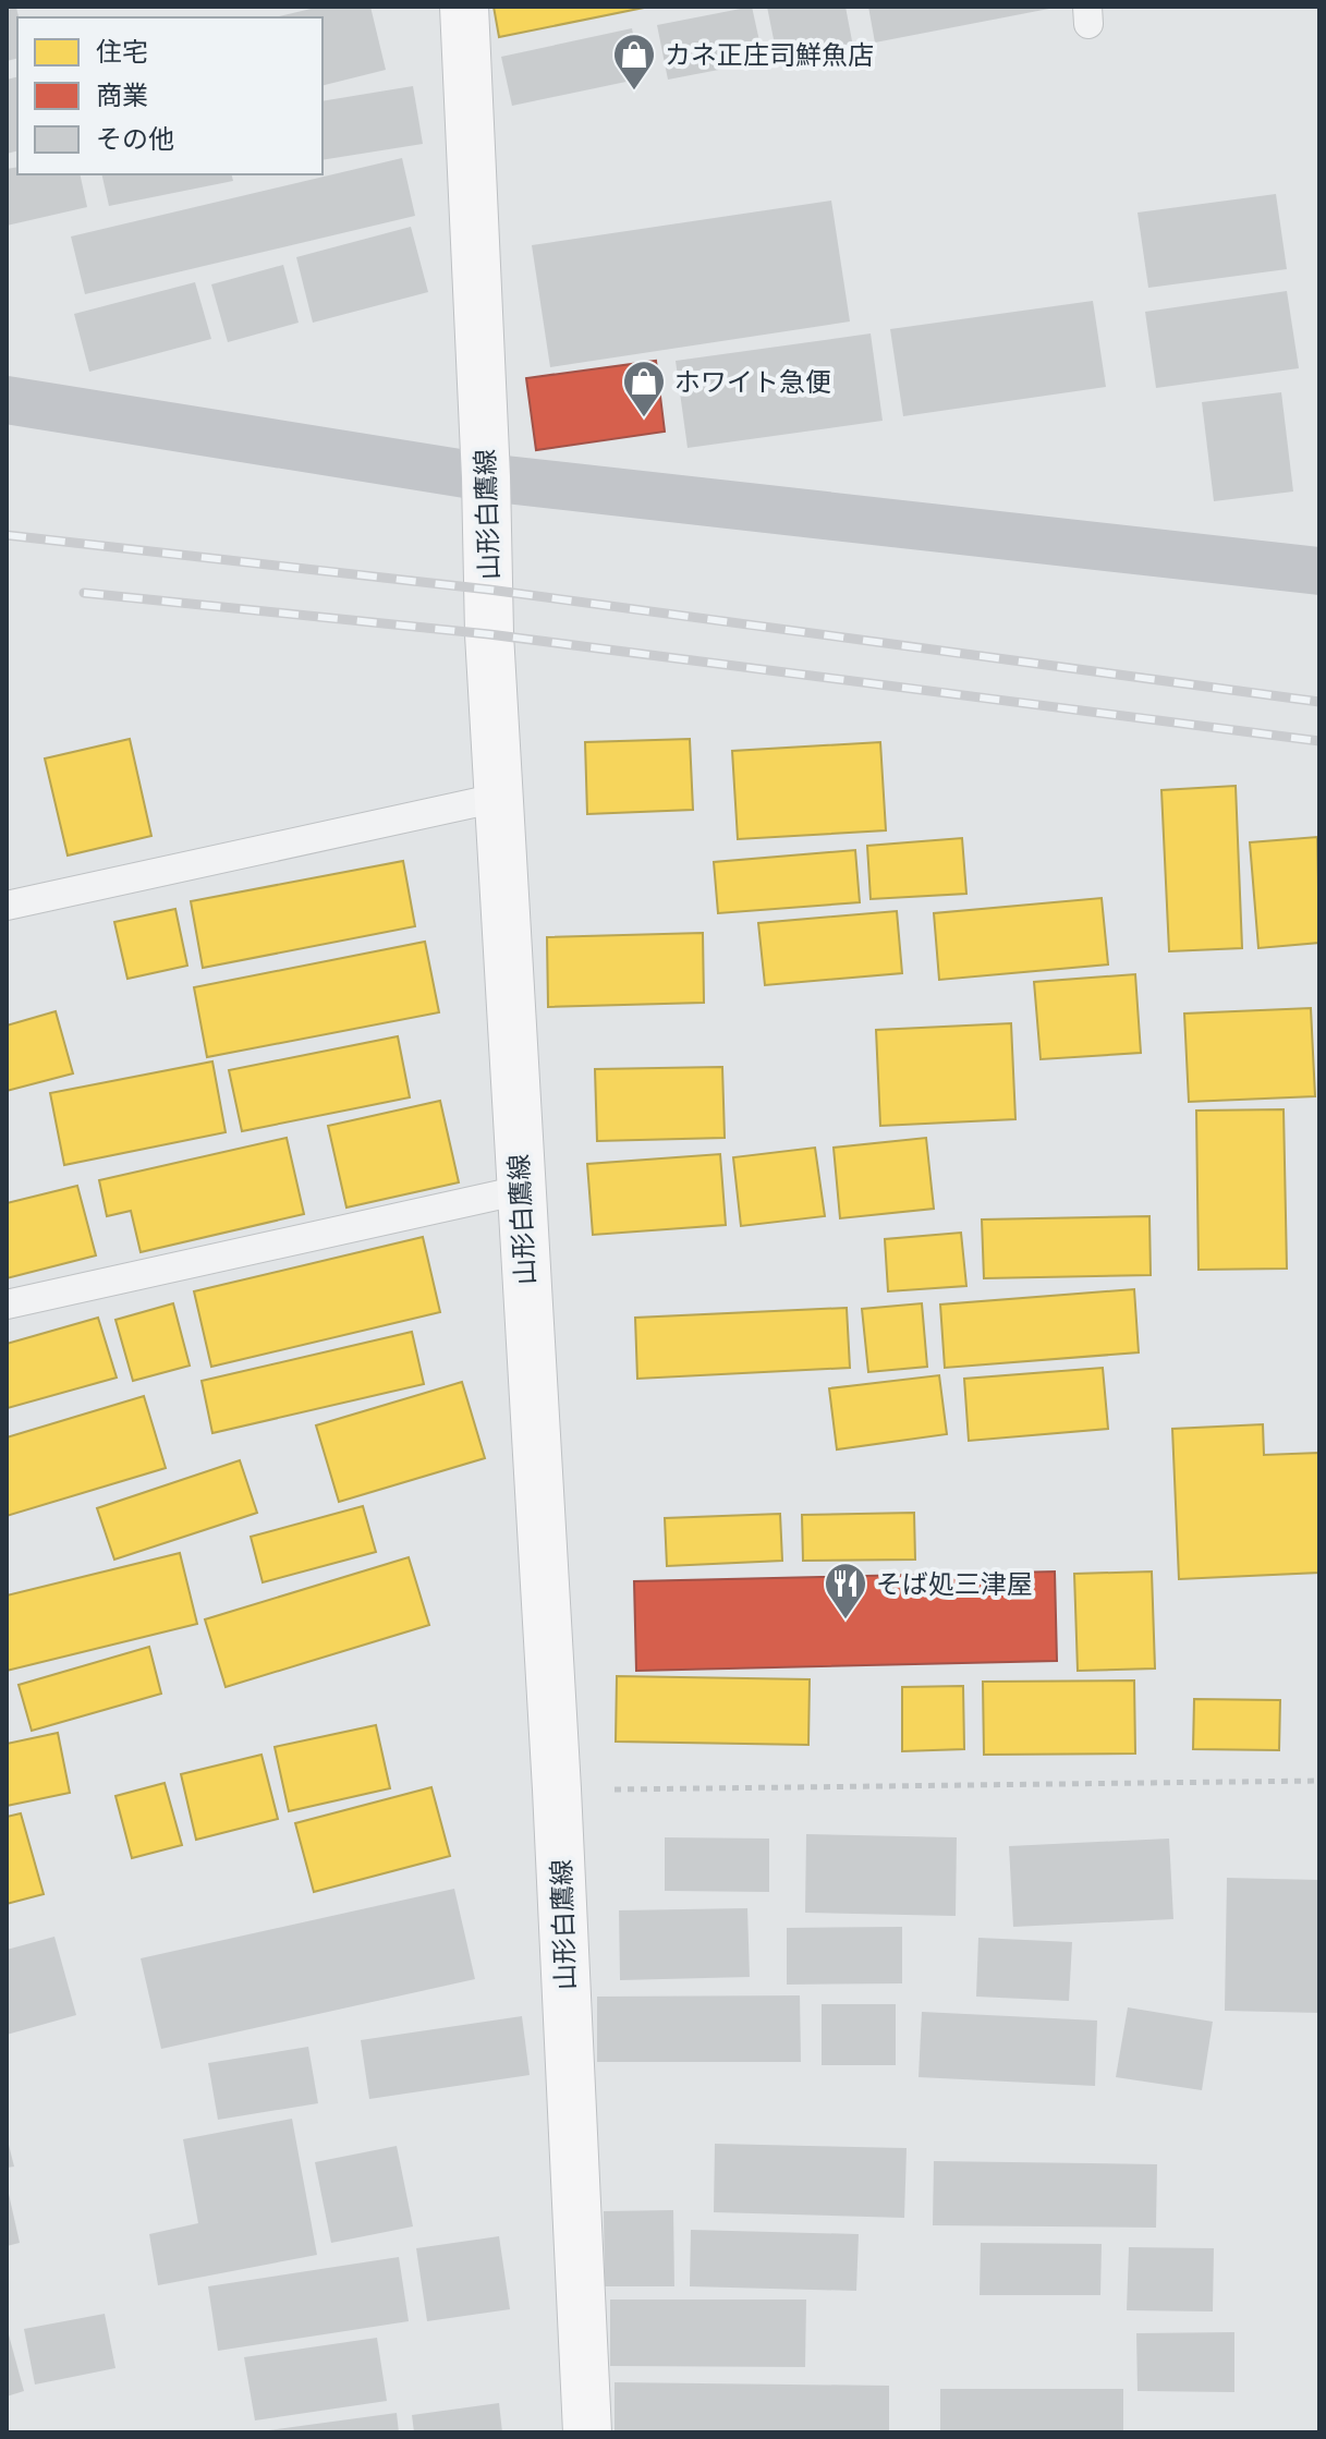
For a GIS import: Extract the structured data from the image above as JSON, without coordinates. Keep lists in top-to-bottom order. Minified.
{"streets":{"main road":["山形白鷹線"]},"places":{"shop":["カネ正庄司鮮魚店","ホワイト急便"],"restaurant":["そば処三津屋"]},"legend":["住宅","商業","その他"]}
